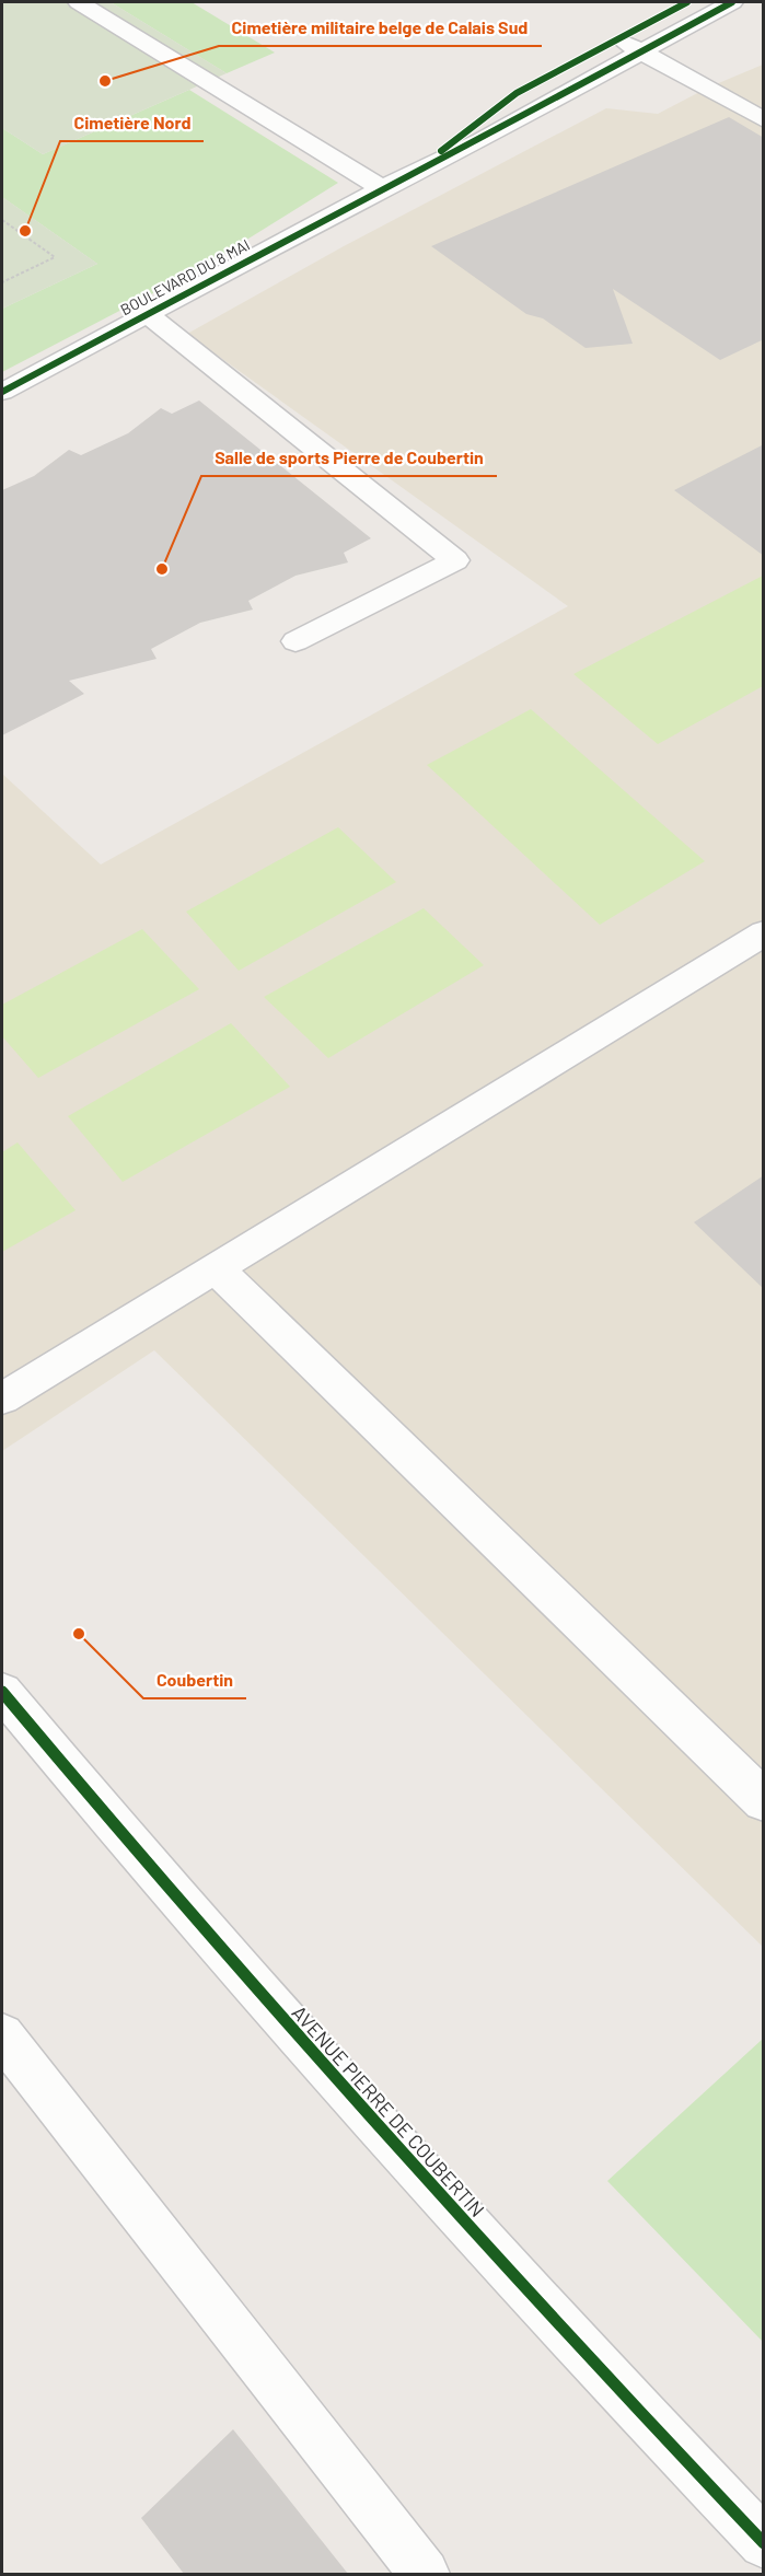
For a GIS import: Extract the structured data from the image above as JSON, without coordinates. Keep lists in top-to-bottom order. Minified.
{"streets":{"street":["BOULEVARD DU 8 MAI","AVENUE PIERRE DE COUBERTIN"]},"places":["Cimetière militaire belge de Calais Sud","Cimetière Nord","Salle de sports Pierre de Coubertin","Coubertin"]}
